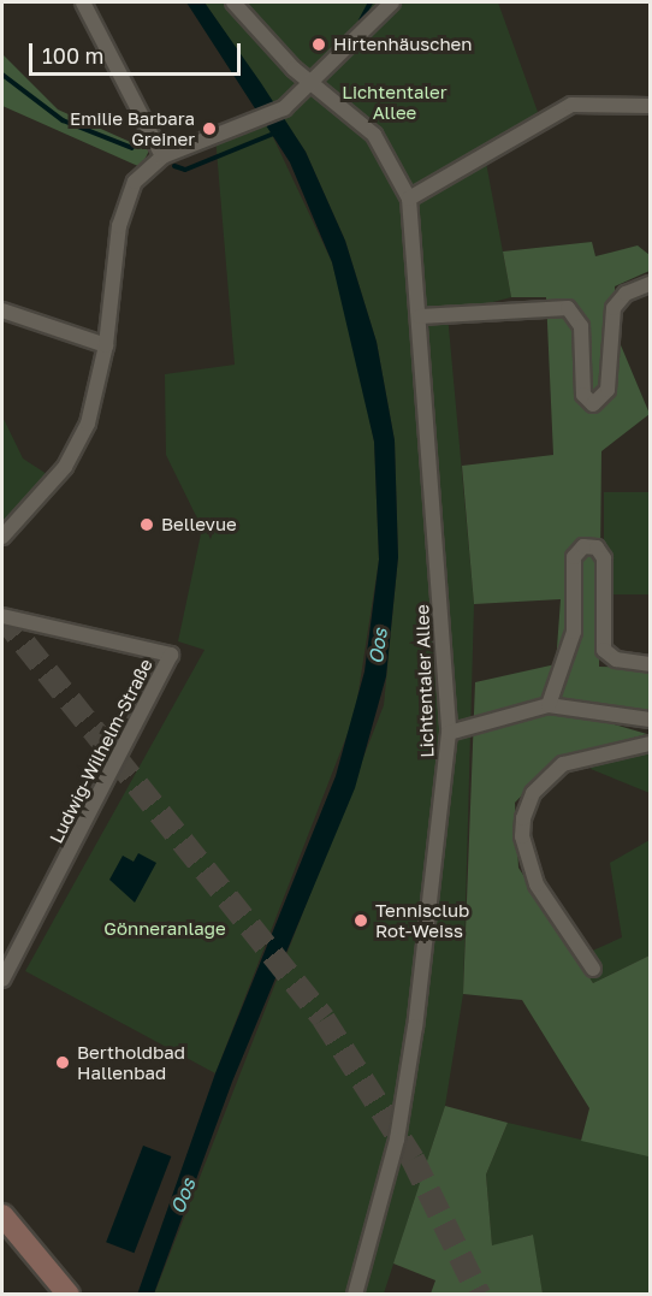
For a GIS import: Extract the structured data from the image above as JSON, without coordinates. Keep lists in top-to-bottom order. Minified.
{"streets":{"street":["Lichtentaler Allee","Ludwig-Wilhelm-Straße"]},"water":["Oos"],"parks":["Lichtentaler Allee","Gönneranlage"],"places":["Hirtenhäuschen","Emilie Barbara Greiner","Bellevue","Tennisclub Rot-Weiss","Bertholdbad Hallenbad"],"scale_bar":"100 m"}
